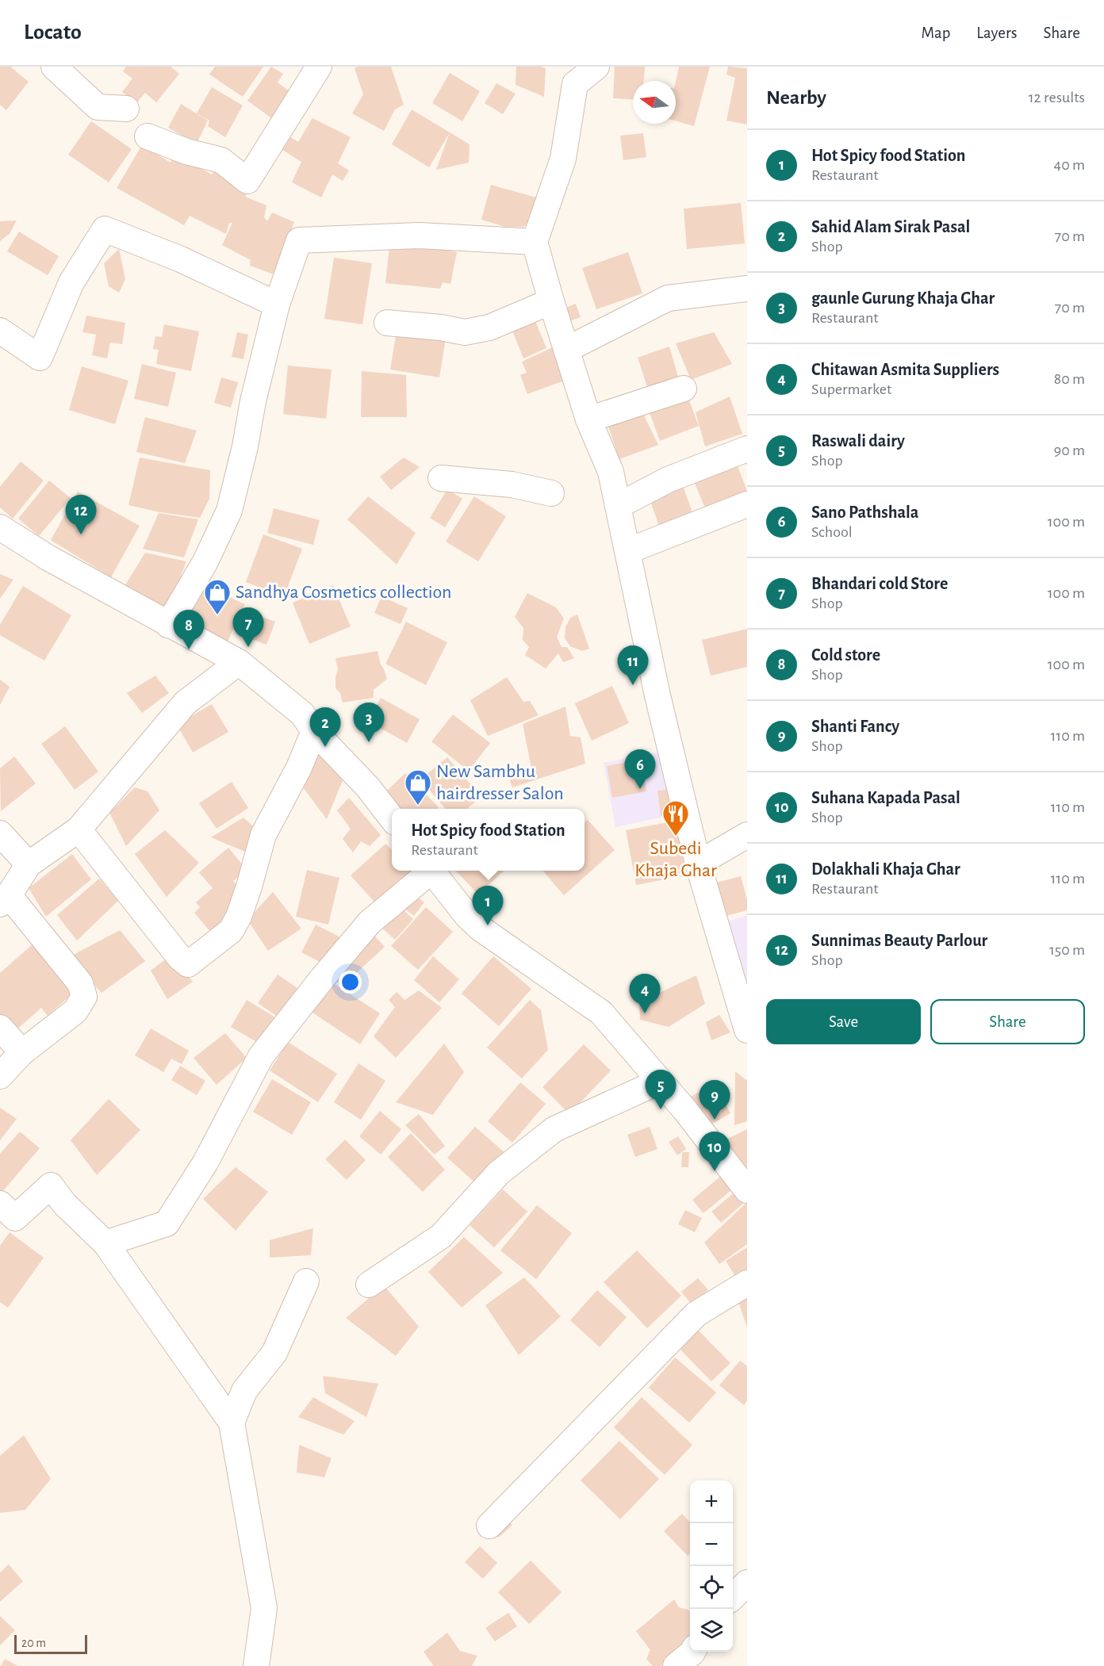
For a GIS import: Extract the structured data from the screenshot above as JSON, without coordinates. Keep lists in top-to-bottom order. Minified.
{"places":{"shop":["Sandhya Cosmetics collection","New Sambhu hairdresser Salon"],"restaurant":["Subedi Khaja Ghar"]},"scale_bar":"20 m","north":"left","page":{"header":"Locato","nav":["Map","Layers","Share"],"heading":["Nearby","12 results"],"list":[{"mark":"1","name":"Hot Spicy food Station","note":"Restaurant","value":"40 m"},{"mark":"2","name":"Sahid Alam Sirak Pasal","note":"Shop","value":"70 m"},{"mark":"3","name":"gaunle Gurung Khaja Ghar","note":"Restaurant","value":"70 m"},{"mark":"4","name":"Chitawan Asmita Suppliers","note":"Supermarket","value":"80 m"},{"mark":"5","name":"Raswali dairy","note":"Shop","value":"90 m"},{"mark":"6","name":"Sano Pathshala","note":"School","value":"100 m"},{"mark":"7","name":"Bhandari cold Store","note":"Shop","value":"100 m"},{"mark":"8","name":"Cold store","note":"Shop","value":"100 m"},{"mark":"9","name":"Shanti Fancy","note":"Shop","value":"110 m"},{"mark":"10","name":"Suhana Kapada Pasal","note":"Shop","value":"110 m"},{"mark":"11","name":"Dolakhali Khaja Ghar","note":"Restaurant","value":"110 m"},{"mark":"12","name":"Sunnimas Beauty Parlour","note":"Shop","value":"150 m"}],"pins":["12","7","8","11","3","2","6","1","4","5","9","10"],"popup":["Hot Spicy food Station","Restaurant"],"buttons":["Save","Share"],"map_buttons":["+","−"],"scale":"20 m"}}
